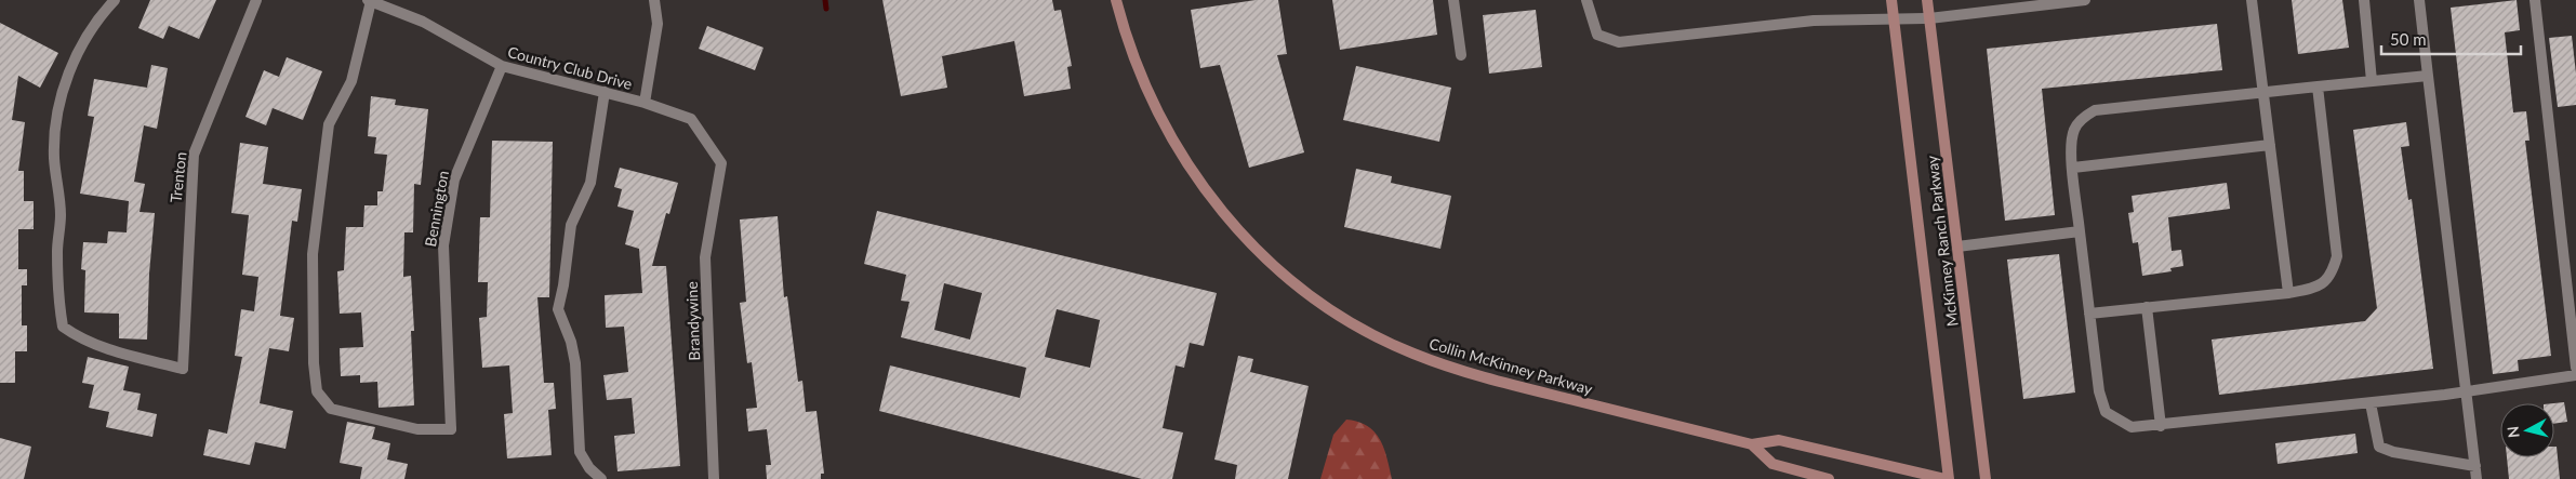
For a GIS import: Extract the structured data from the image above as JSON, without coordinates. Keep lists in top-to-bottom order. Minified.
{"streets":{"street":["Country Club Drive","Trenton","Bennington","McKinney Ranch Parkway","Brandywine","Collin McKinney Parkway"]},"crossings":[["Country Club Drive","Bennington"],["Country Club Drive","Brandywine"],["McKinney Ranch Parkway","Collin McKinney Parkway"]],"scale_bar":"50 m","north":"left"}
